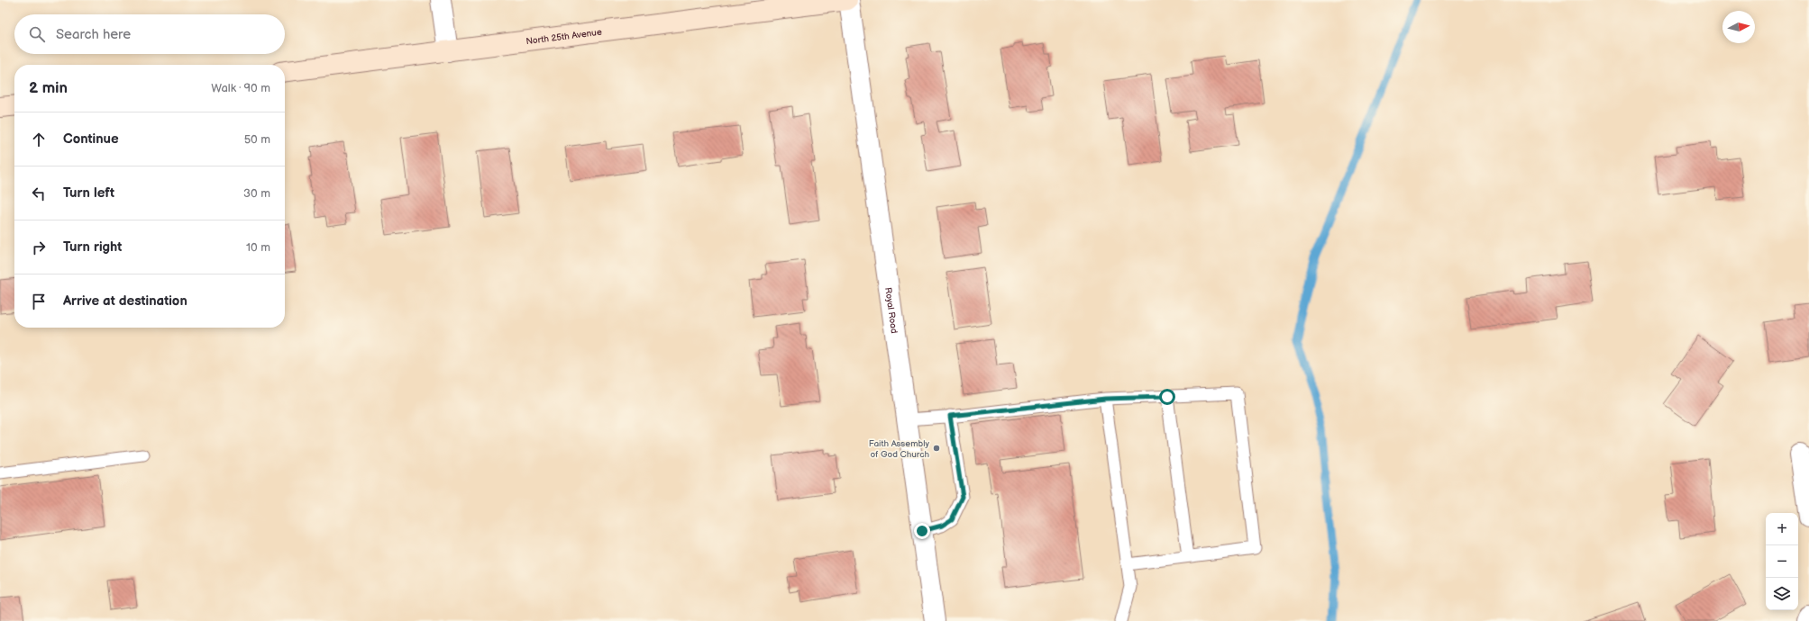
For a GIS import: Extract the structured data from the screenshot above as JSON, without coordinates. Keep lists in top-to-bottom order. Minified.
{"streets":{"street":["North 25th Avenue","Royal Road"]},"crossings":[["North 25th Avenue","Royal Road"]],"places":["Faith Assembly of God Church"],"north":"right","page":{"search":"Search here","heading":["2 min","Walk · 90 m"],"list":[["Continue","50 m"],["Turn left","30 m"],["Turn right","10 m"],"Arrive at destination"],"map_buttons":["+","−"]}}
